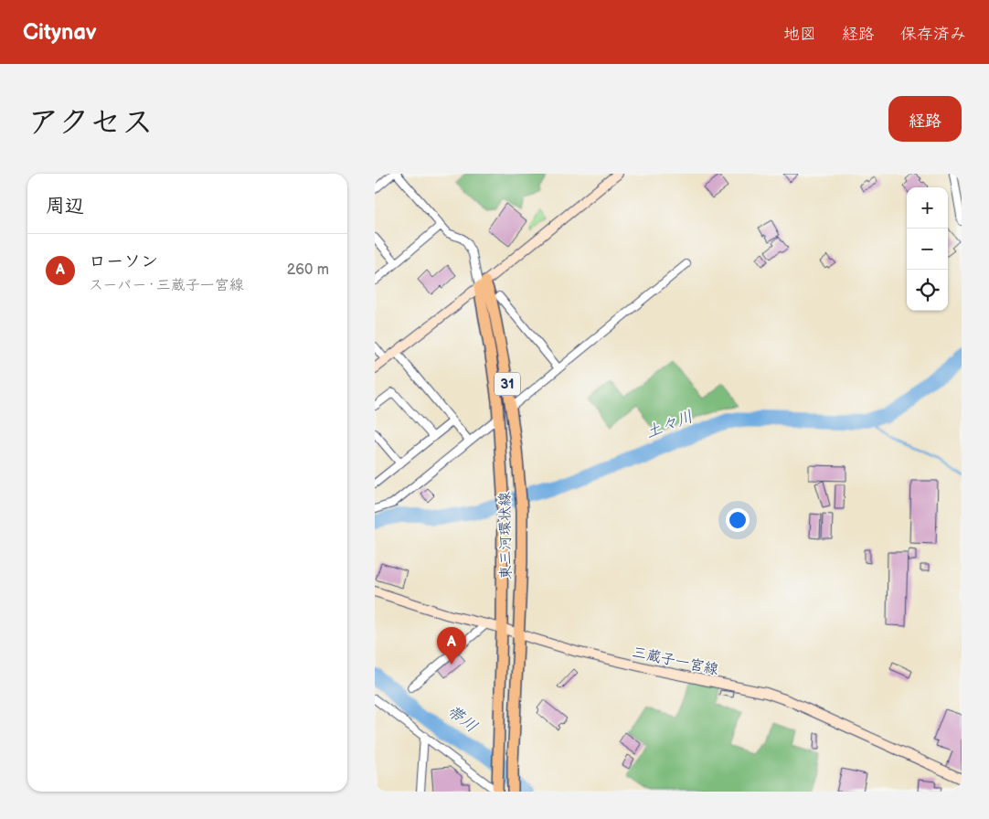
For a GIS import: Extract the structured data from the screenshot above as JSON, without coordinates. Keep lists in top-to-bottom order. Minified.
{"streets":{"main road":["31","東三河環状線","三蔵子一宮線"]},"crossings":[["東三河環状線","三蔵子一宮線"]],"water":["土々川","帯川"],"page":{"header":"Citynav","nav":["地図","経路","保存済み"],"title":"アクセス","buttons":"経路","heading":"周辺","map_buttons":["+","−"],"list":[{"mark":"A","name":"ローソン","note":"スーパー · 三蔵子一宮線","value":"260 m"}],"pins":"A"}}
